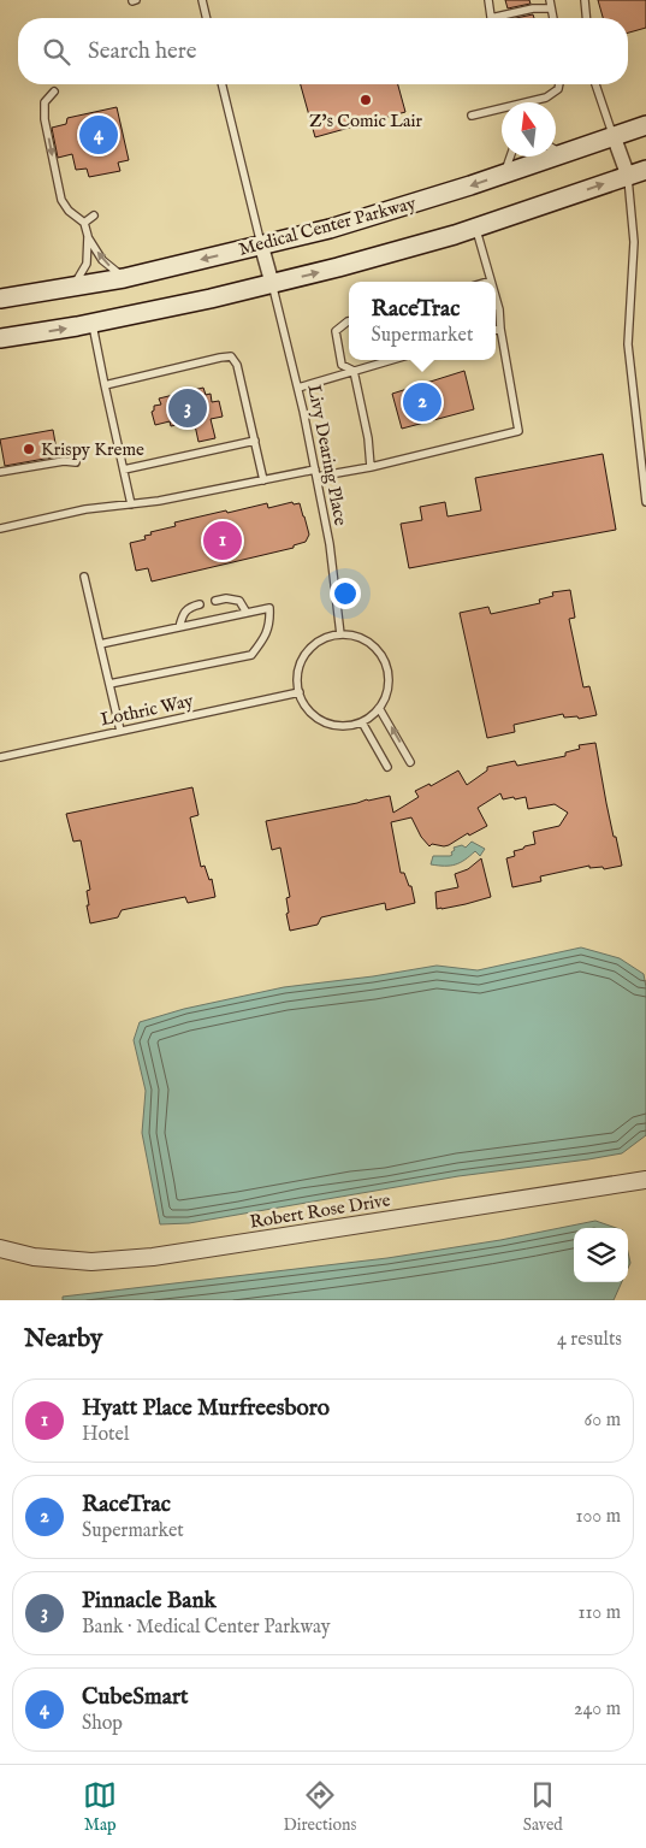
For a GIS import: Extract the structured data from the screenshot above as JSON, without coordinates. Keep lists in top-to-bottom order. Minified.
{"streets":{"main road":["Medical Center Parkway"],"street":["Robert Rose Drive"],"lane":["Livy Dearing Place","Lothric Way"]},"crossings":[["Livy Dearing Place","Lothric Way"]],"places":["Z's Comic Lair","Krispy Kreme"],"north":"top","page":{"search":"Search here","pins":["4","2","3","1"],"popup":["RaceTrac","Supermarket"],"heading":["Nearby","4 results"],"list":[{"mark":"1","name":"Hyatt Place Murfreesboro","note":"Hotel","value":"60 m"},{"mark":"2","name":"RaceTrac","note":"Supermarket","value":"100 m"},{"mark":"3","name":"Pinnacle Bank","note":"Bank · Medical Center Parkway","value":"110 m"},{"mark":"4","name":"CubeSmart","note":"Shop","value":"240 m"}],"nav":["Map","Directions","Saved"]}}
